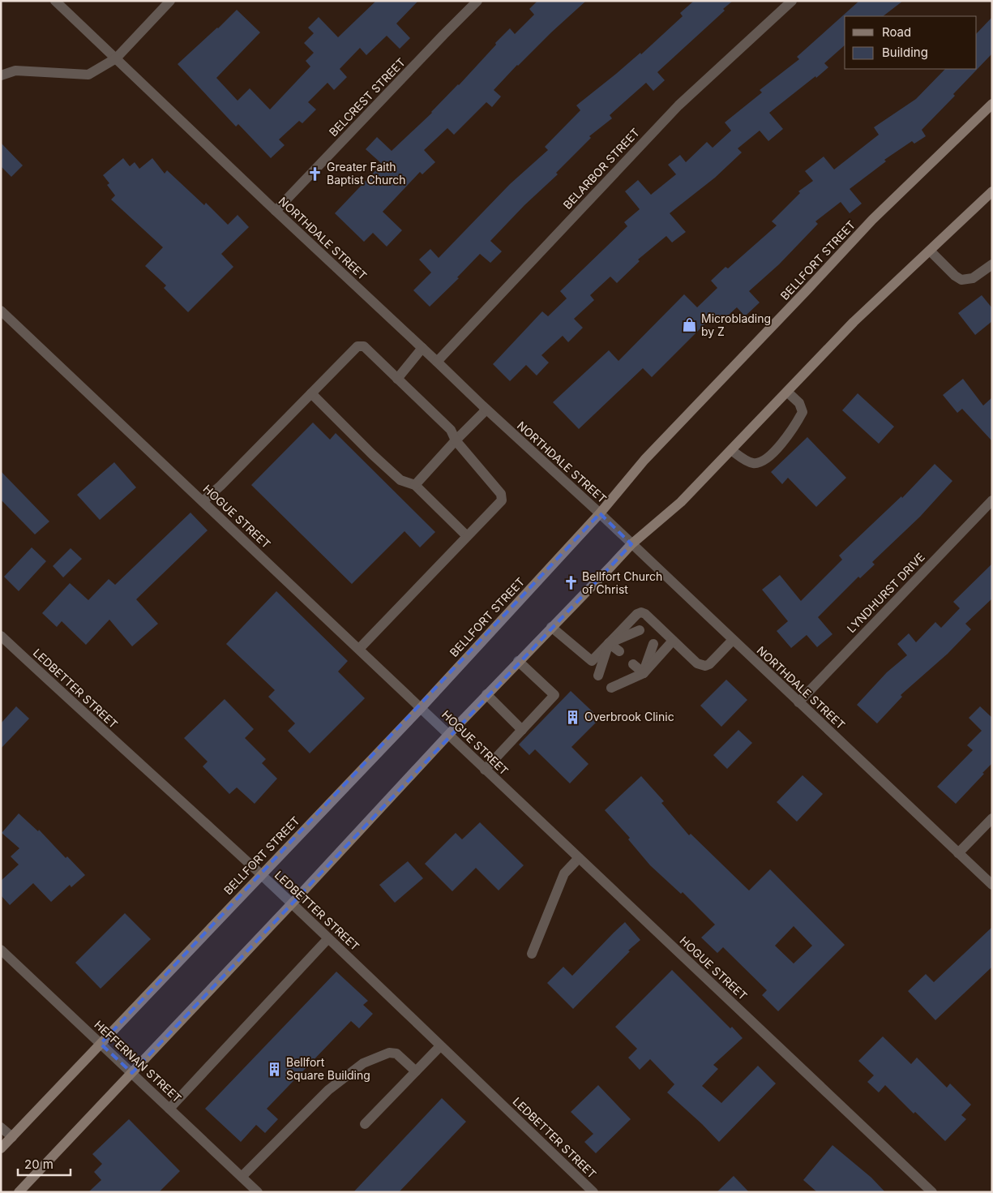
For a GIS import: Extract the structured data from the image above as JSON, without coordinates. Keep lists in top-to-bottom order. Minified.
{"streets":{"main road":["BELLFORT STREET"],"street":["BELCREST STREET","BELARBOR STREET","NORTHDALE STREET","HOGUE STREET","LYNDHURST DRIVE","LEDBETTER STREET","HEFFERNAN STREET"]},"crossings":[["BELCREST STREET","NORTHDALE STREET"],["BELARBOR STREET","NORTHDALE STREET"],["NORTHDALE STREET","BELLFORT STREET"],["NORTHDALE STREET","LYNDHURST DRIVE"],["BELLFORT STREET","HOGUE STREET"],["BELLFORT STREET","LEDBETTER STREET"],["BELLFORT STREET","HEFFERNAN STREET"]],"places":{"church":["Greater Faith Baptist Church","Bellfort Church of Christ"],"shop":["Microblading by Z"],"building":["Overbrook Clinic","Bellfort Square Building"]},"legend":["Road","Building"],"scale_bar":"20 m"}
